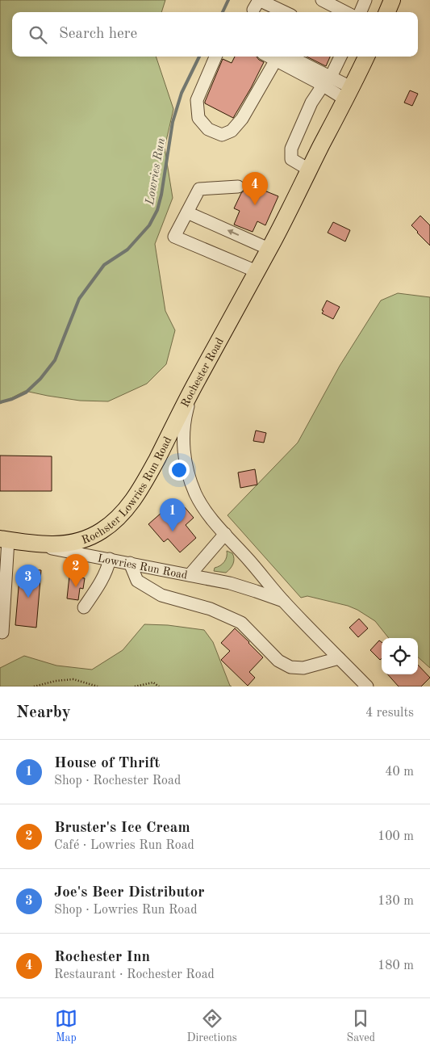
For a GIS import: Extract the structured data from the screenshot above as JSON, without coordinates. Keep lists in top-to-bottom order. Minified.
{"streets":{"main road":["Rochester Road","Rochster Lowries Run Road","Lowries Run Road"]},"crossings":[["Rochester Road","Rochster Lowries Run Road"],["Rochester Road","Lowries Run Road"],["Rochster Lowries Run Road","Lowries Run Road"]],"water":["Lowries Run"],"page":{"search":"Search here","pins":["4","1","2","3"],"heading":["Nearby","4 results"],"list":[{"mark":"1","name":"House of Thrift","note":"Shop · Rochester Road","value":"40 m"},{"mark":"2","name":"Bruster's Ice Cream","note":"Café · Lowries Run Road","value":"100 m"},{"mark":"3","name":"Joe's Beer Distributor","note":"Shop · Lowries Run Road","value":"130 m"},{"mark":"4","name":"Rochester Inn","note":"Restaurant · Rochester Road","value":"180 m"}],"nav":["Map","Directions","Saved"]}}
